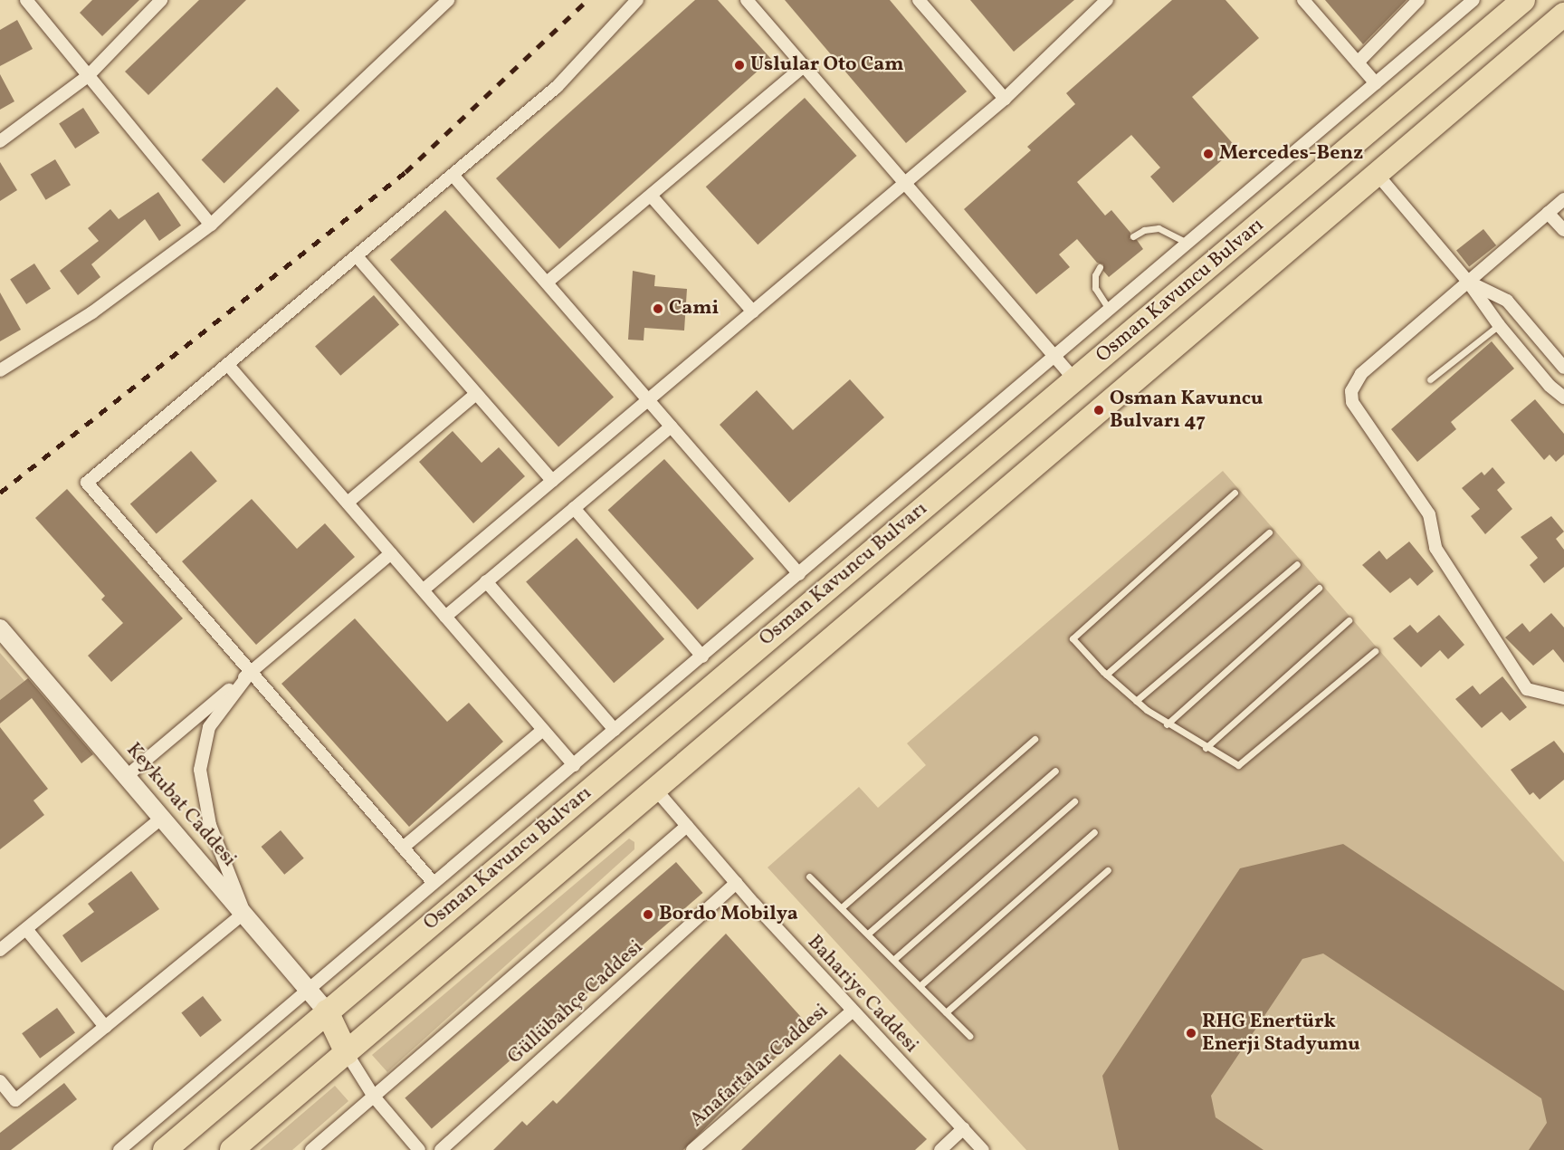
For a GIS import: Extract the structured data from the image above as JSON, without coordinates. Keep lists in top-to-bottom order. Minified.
{"streets":{"highway":["Osman Kavuncu Bulvarı"],"street":["Keykubat Caddesi","Bahariye Caddesi","Güllübahçe Caddesi","Anafartalar Caddesi"]},"crossings":[["Osman Kavuncu Bulvarı","Keykubat Caddesi"],["Osman Kavuncu Bulvarı","Bahariye Caddesi"],["Bahariye Caddesi","Güllübahçe Caddesi"],["Bahariye Caddesi","Anafartalar Caddesi"]],"places":["Uslular Oto Cam","Mercedes-Benz","Cami","Osman Kavuncu Bulvarı 47","Bordo Mobilya","RHG Enertürk Enerji Stadyumu"]}
